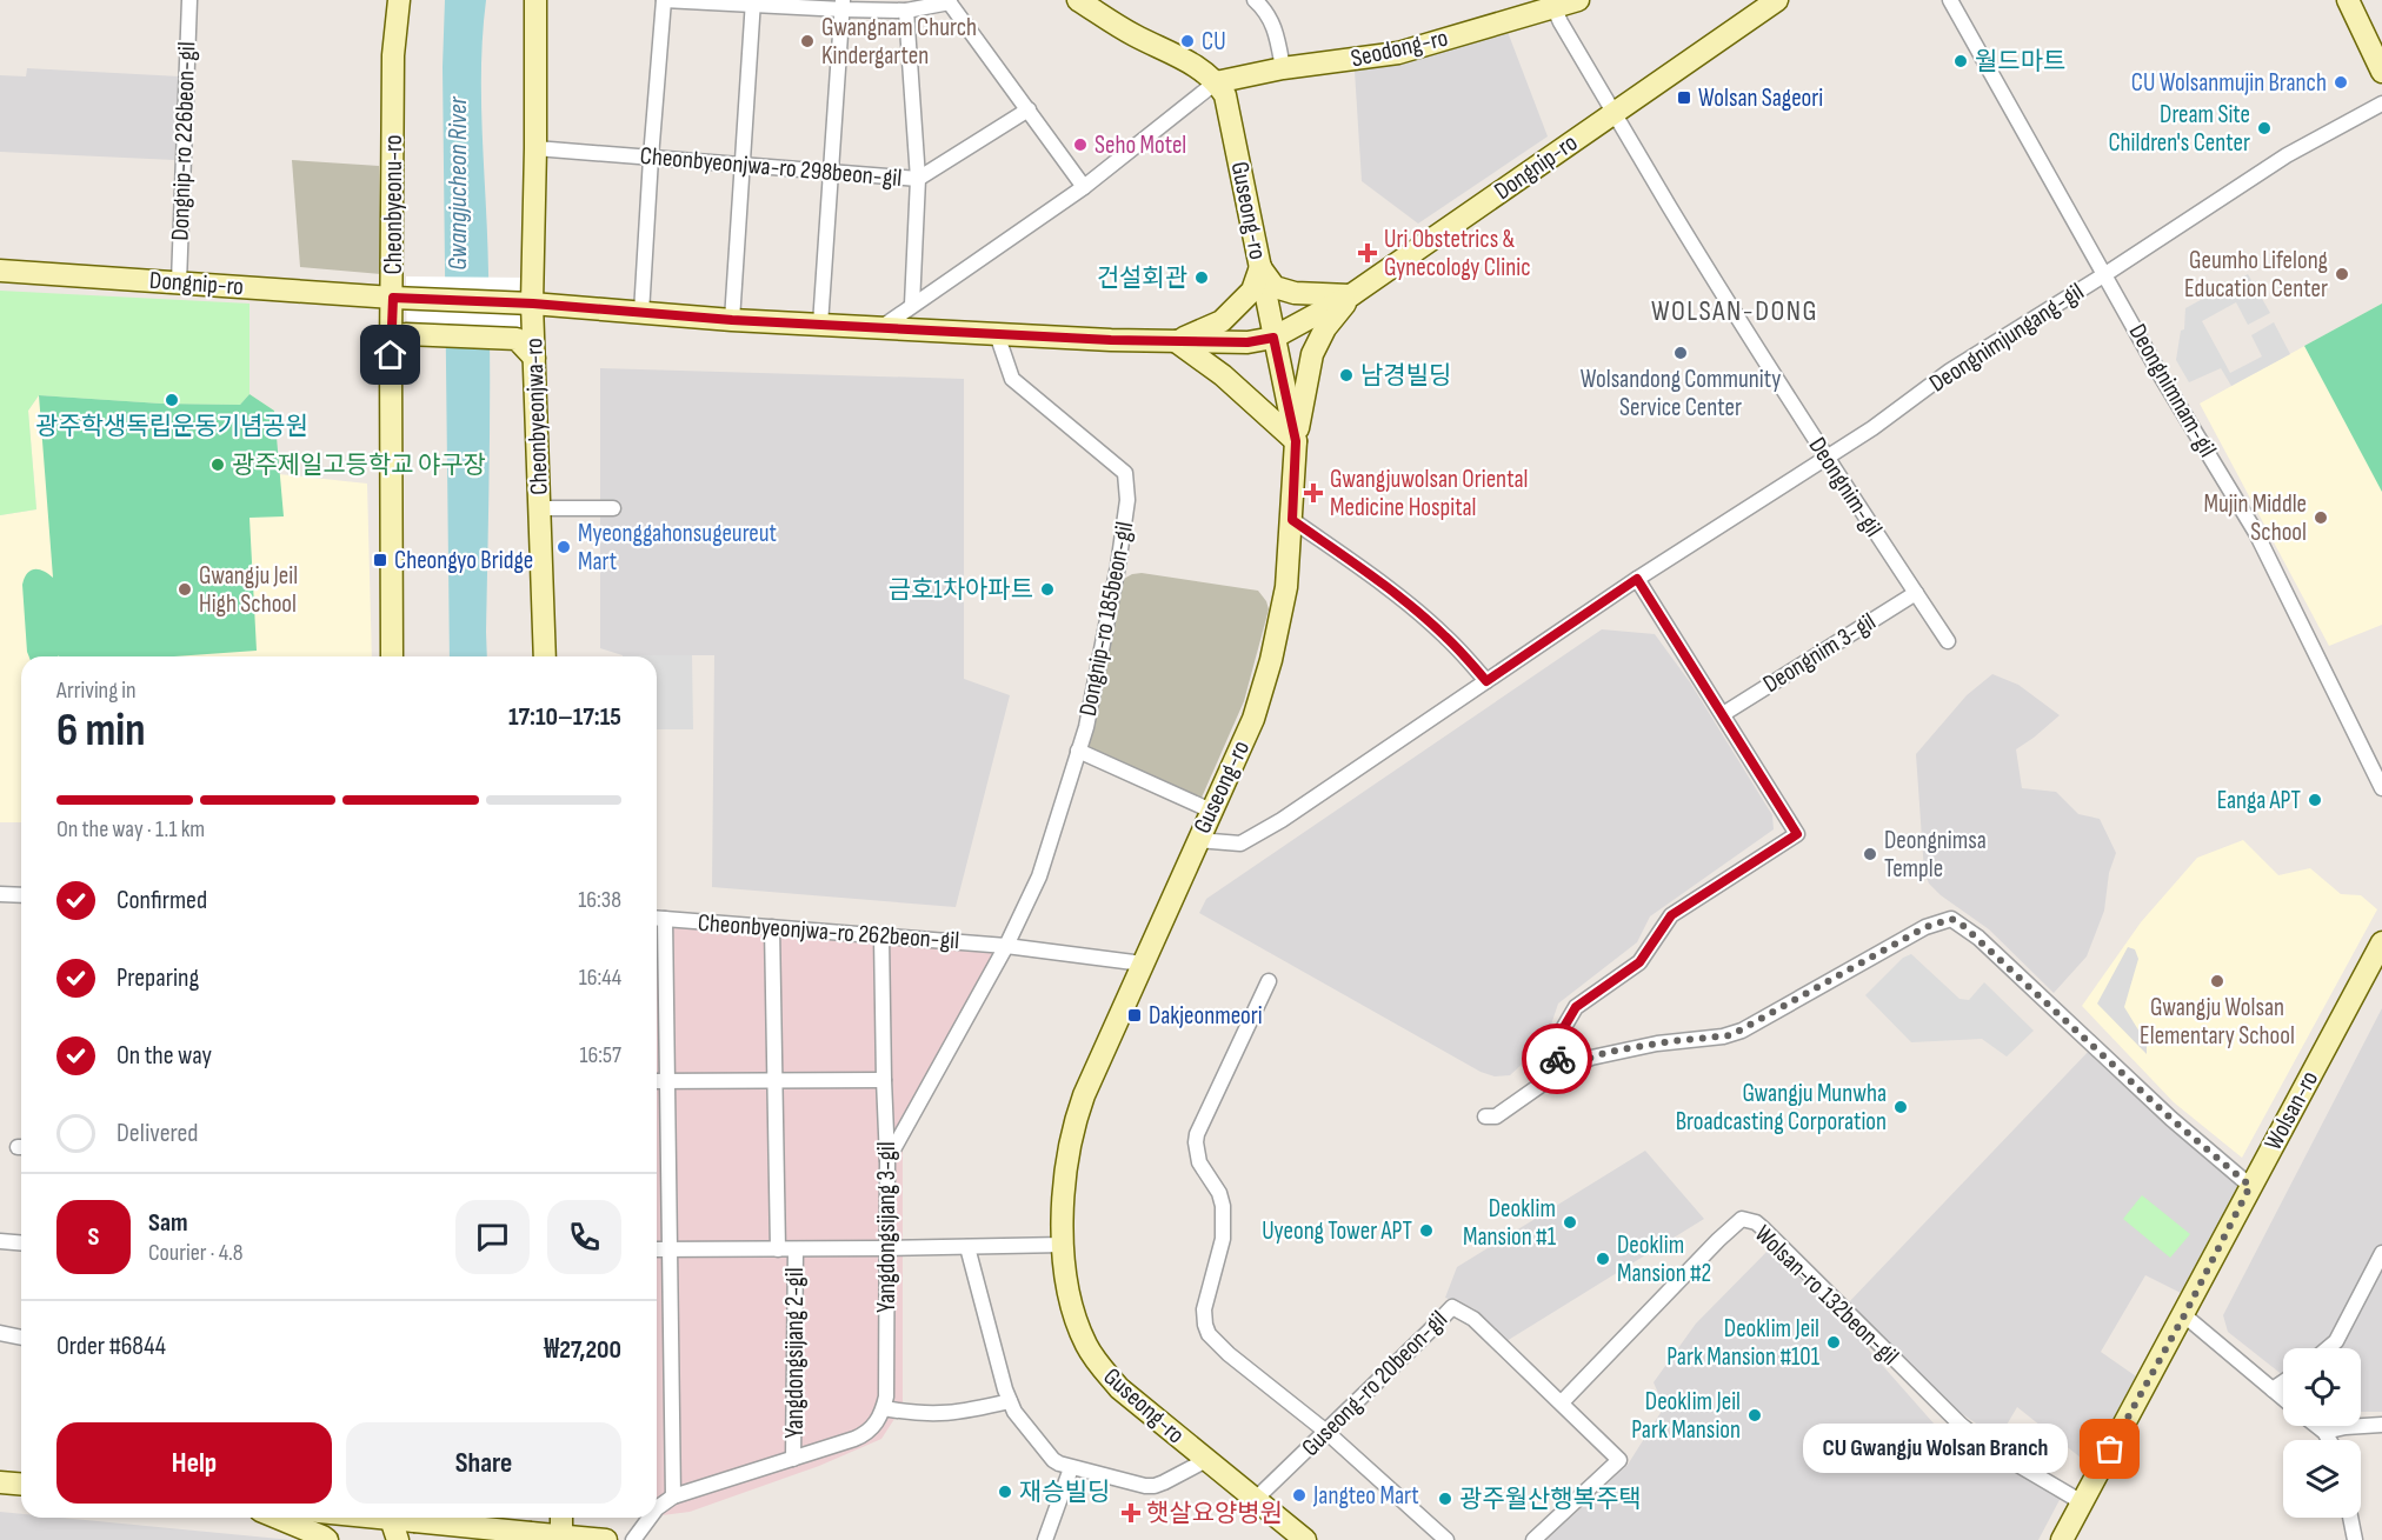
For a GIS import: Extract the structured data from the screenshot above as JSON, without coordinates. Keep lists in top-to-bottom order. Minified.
{"streets":{"street":["Seodong-ro","Dongnip-ro 226beon-gil","Cheonbyeonjwa-ro 298beon-gil","Dongnip-ro","Cheonbyeonu-ro","Guseong-ro","Deongnimjungang-gil","Deongnimnam-gil","Cheonbyeonjwa-ro","Deongnim-gil","Dongnip-ro 185beon-gil","Deongnim 3-gil","Cheonbyeonjwa-ro 262beon-gil","Wolsan-ro","Yangdongsijang 3-gil","Wolsan-ro 132beon-gil","Yangdongsijang 2-gil","Guseong-ro 20beon-gil"]},"crossings":[["Seodong-ro","Guseong-ro"],["Seodong-ro","Deongnim-gil"],["Dongnip-ro 226beon-gil","Dongnip-ro"],["Cheonbyeonjwa-ro 298beon-gil","Cheonbyeonjwa-ro"],["Dongnip-ro","Cheonbyeonu-ro"],["Dongnip-ro","Guseong-ro"],["Dongnip-ro","Cheonbyeonjwa-ro"],["Dongnip-ro","Deongnim-gil"],["Dongnip-ro","Dongnip-ro 185beon-gil"],["Guseong-ro","Deongnimjungang-gil"],["Guseong-ro","Cheonbyeonjwa-ro 262beon-gil"],["Guseong-ro","Guseong-ro 20beon-gil"],["Deongnimjungang-gil","Deongnimnam-gil"],["Deongnimjungang-gil","Deongnim-gil"],["Deongnim-gil","Deongnim 3-gil"],["Dongnip-ro 185beon-gil","Cheonbyeonjwa-ro 262beon-gil"],["Dongnip-ro 185beon-gil","Yangdongsijang 3-gil"],["Cheonbyeonjwa-ro 262beon-gil","Yangdongsijang 3-gil"],["Cheonbyeonjwa-ro 262beon-gil","Yangdongsijang 2-gil"],["Wolsan-ro","Wolsan-ro 132beon-gil"],["Wolsan-ro 132beon-gil","Guseong-ro 20beon-gil"]],"districts":["WOLSAN-DONG"],"water":["Gwangjucheon River"],"places":{"other":["Gwangnam Church Kindergarten","CU","월드마트","CU Wolsanmujin Branch","Dream Site Children's Center","Seho Motel","Geumho Lifelong Education Center","건설회관","Wolsandong Community Service Center","남경빌딩","광주학생독립운동기념공원","광주제일고등학교 야구장","Mujin Middle School","Myeonggahonsugeureut Mart","Gwangju Jeil High School","금호1차아파트","Eanga APT","Deongnimsa Temple","Gwangju Wolsan Elementary School","Gwangju Munwha Broadcasting Corporation","Deoklim Mansion #1","Uyeong Tower APT","Deoklim Mansion #2","Deoklim Jeil Park Mansion #101","Deoklim Jeil Park Mansion","CU Gwangju Wolsan Branch","재승빌딩","Jangteo Mart","광주월산행복주택"],"transit":["Wolsan Sageori","Cheongyo Bridge","Dakjeonmeori"],"health":["Uri Obstetrics & Gynecology Clinic","Gwangjuwolsan Oriental Medicine Hospital","햇살요양병원"]},"page":{"heading":["6 min","Arriving in","17:10–17:15"],"panel":["Sam","Courier · 4.8","Order #6844","₩27,200"],"bar":"On the way · 1.1 km","list":[["Confirmed","16:38"],["Preparing","16:44"],["On the way","16:57"],"Delivered"],"round":"S","buttons":["Help","Share"],"bubble":"CU Gwangju Wolsan Branch"}}
